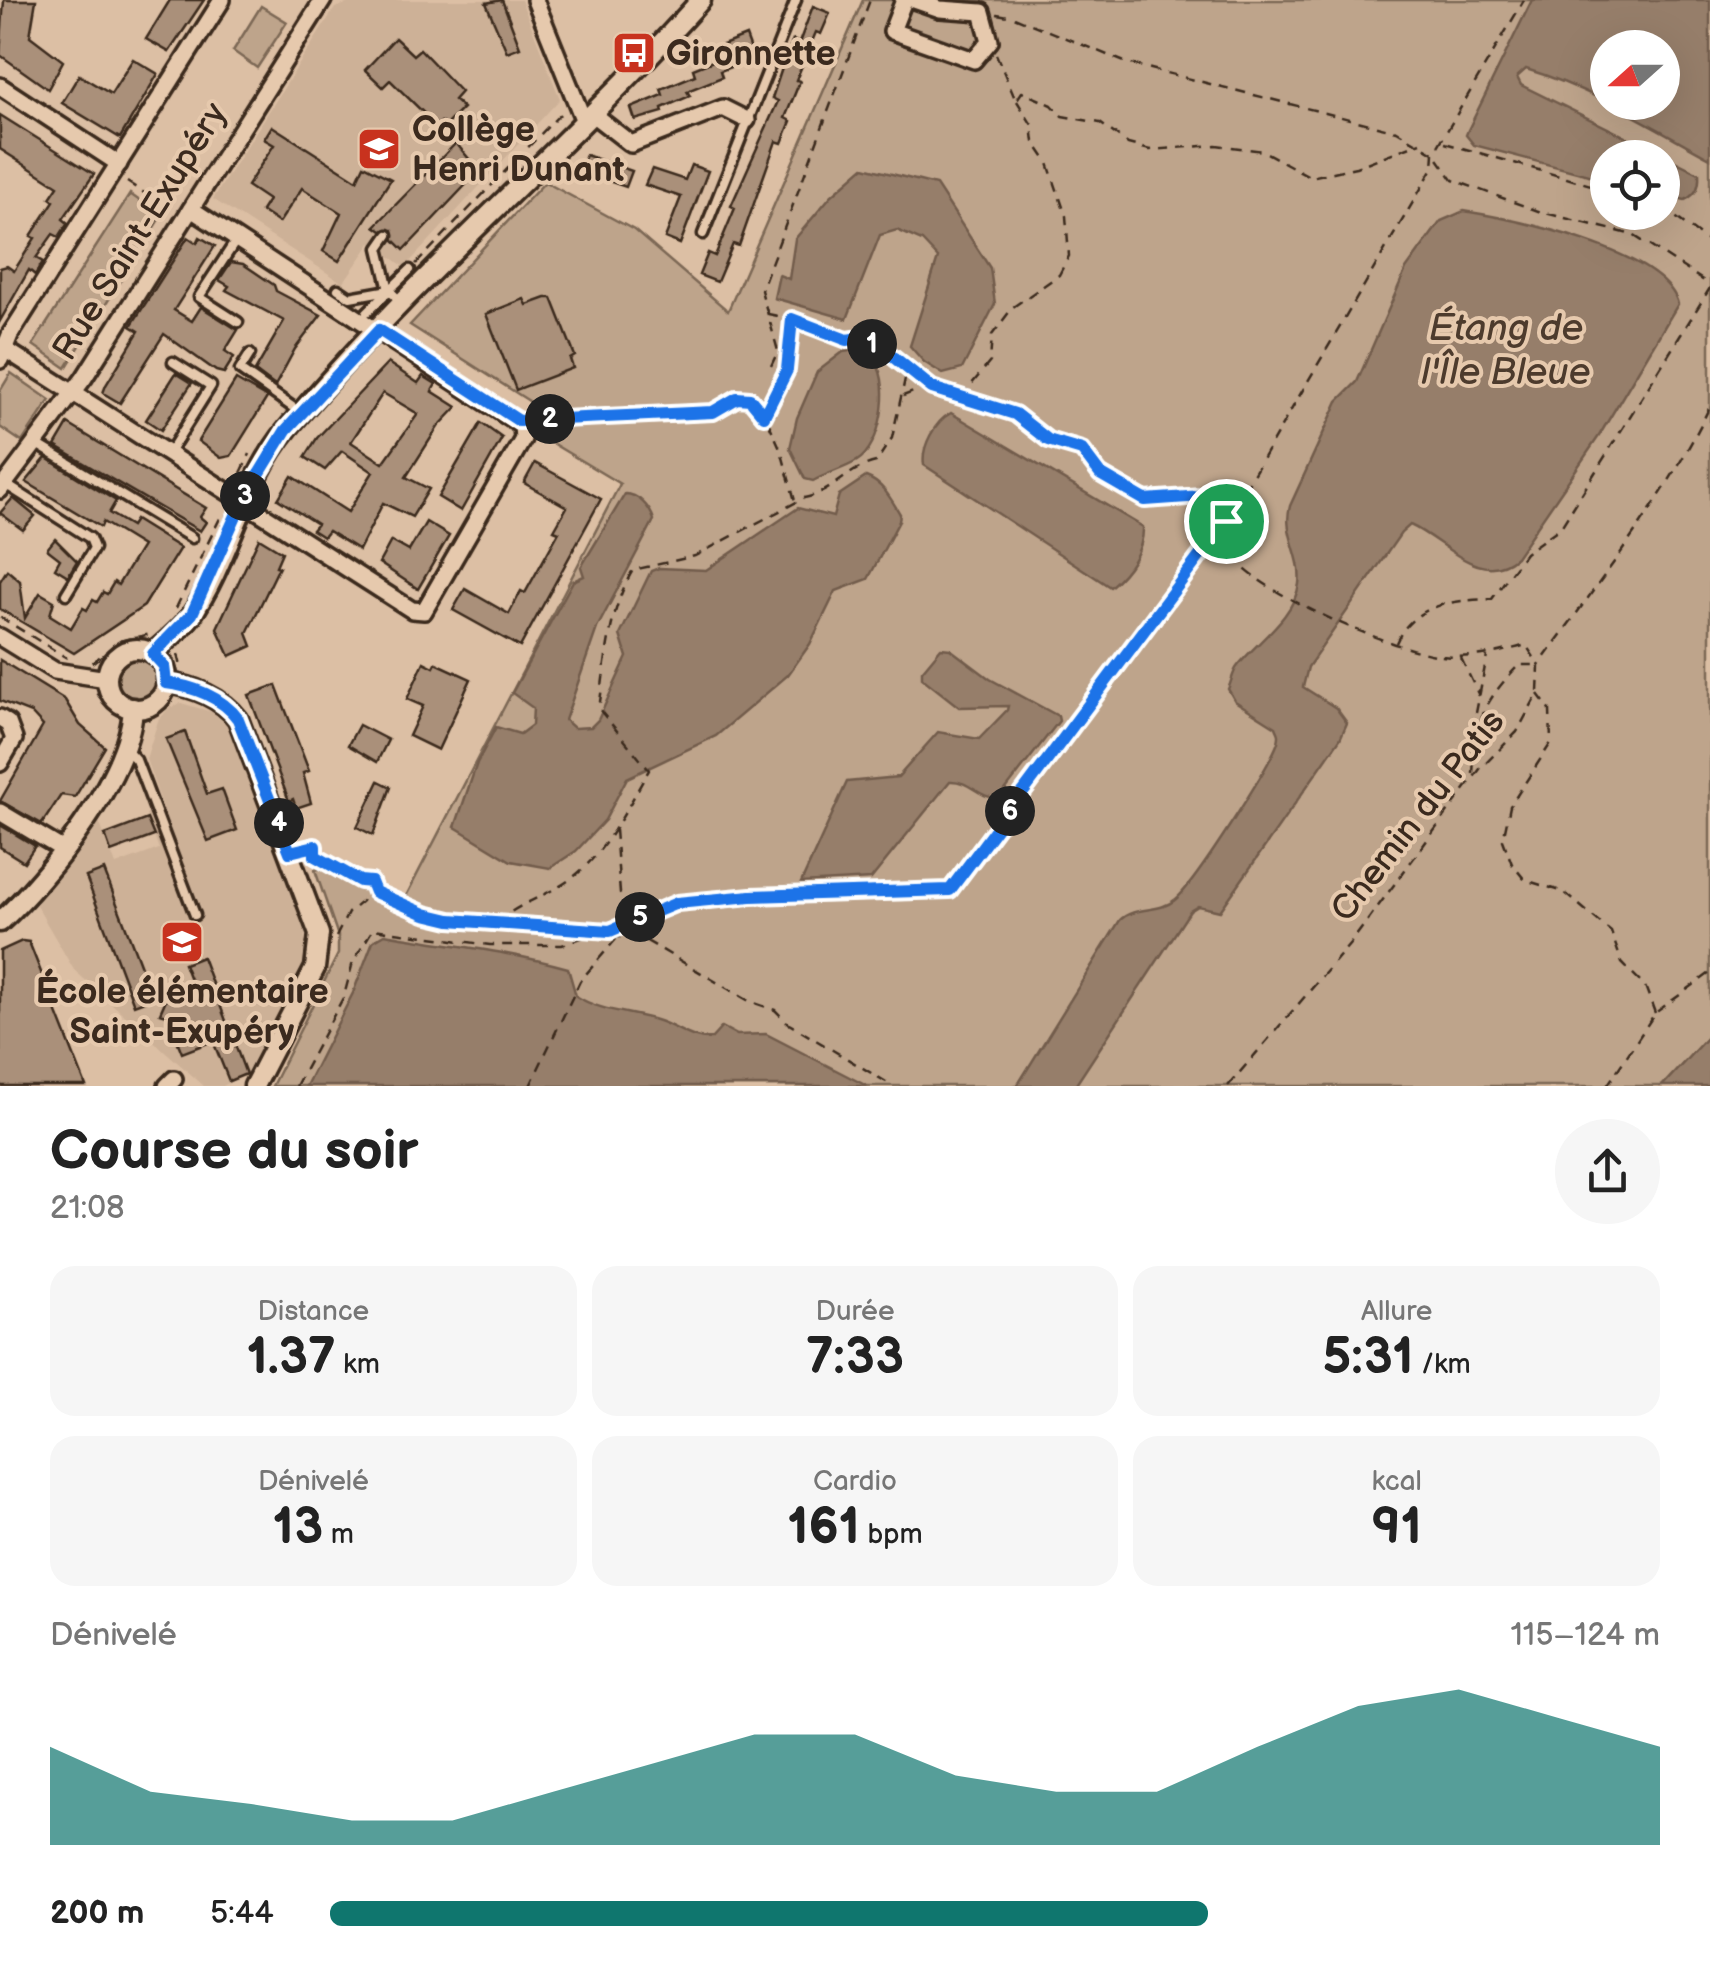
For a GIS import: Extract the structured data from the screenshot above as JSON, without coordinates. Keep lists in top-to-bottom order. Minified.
{"streets":{"street":["Rue Saint-Exupéry"],"path":["Chemin du Patis"]},"water":["Étang de l'Île Bleue"],"places":{"bus stop":["Gironnette"],"school or university":["Collège Henri Dunant","École élémentaire Saint-Exupéry"]},"north":"left","page":{"pins":["1","2","3","6","4","5"],"heading":["Course du soir","21:08"],"stats":[["Distance","1.37 km"],["Durée","7:33"],["Allure","5:31 /km"],["Dénivelé","13 m"],["Cardio","161 bpm"],["kcal","91"]],"chart":["Dénivelé","115–124 m"],"list":[{"name":"200 m","note":"5:44"}]}}
